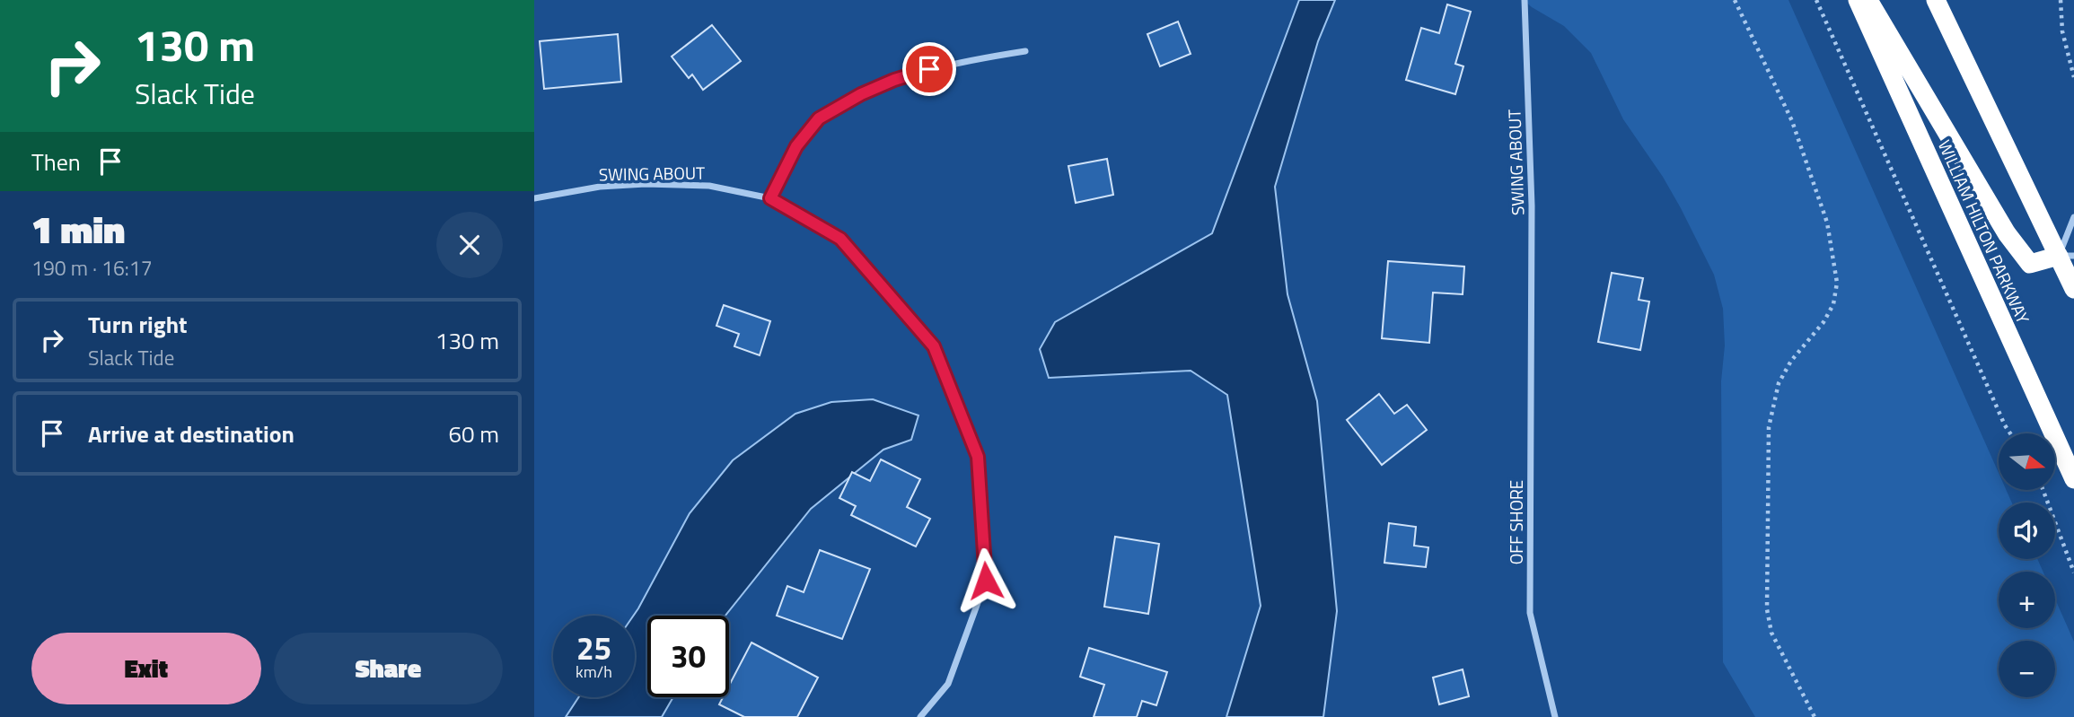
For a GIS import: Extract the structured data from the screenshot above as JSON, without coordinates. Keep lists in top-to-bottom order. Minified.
{"streets":{"highway":["WILLIAM HILTON PARKWAY"],"street":["SWING ABOUT","OFF SHORE"]},"crossings":[["SWING ABOUT","OFF SHORE"]],"north":"right","page":{"turn":["130 m","Slack Tide"],"then":"Then","heading":["1 min","190 m · 16:17"],"list":[{"name":"Turn right","note":"Slack Tide","value":"130 m"},{"name":"Arrive at destination","value":"60 m"}],"map_buttons":["+","−"],"speed":"25 km/h","limit":"30","buttons":["Exit","Share"]}}
